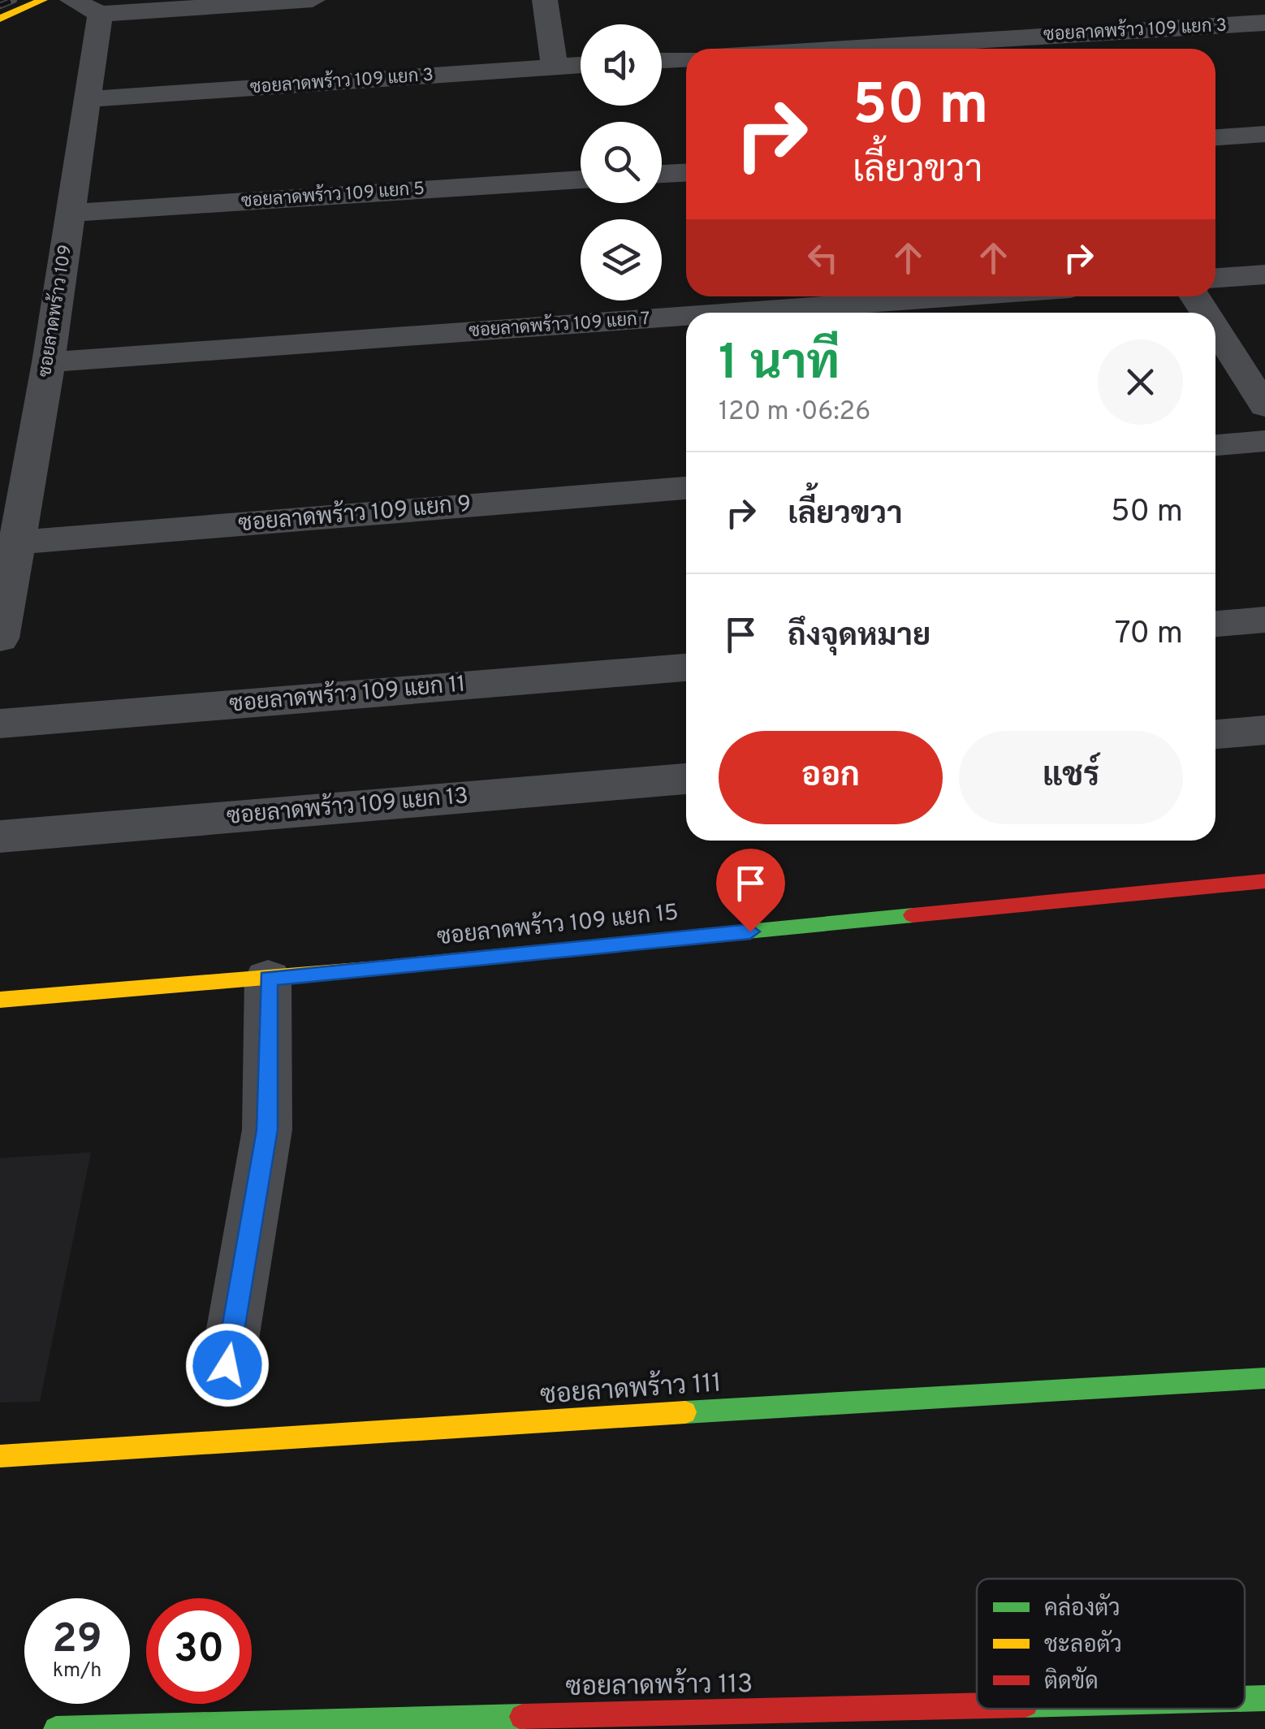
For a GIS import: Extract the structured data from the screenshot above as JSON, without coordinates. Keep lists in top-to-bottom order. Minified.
{"streets":{"street":["ซอยลาดพร้าว 109 แยก 3","ซอยลาดพร้าว 109 แยก 5","ซอยลาดพร้าว 109","ซอยลาดพร้าว 109 แยก 7","ซอยลาดพร้าว 109 แยก 9","ซอยลาดพร้าว 109 แยก 11","ซอยลาดพร้าว 109 แยก 13","ซอยลาดพร้าว 109 แยก 15","ซอยลาดพร้าว 111","ซอยลาดพร้าว 113"]},"crossings":[["ซอยลาดพร้าว 109 แยก 3","ซอยลาดพร้าว 109"],["ซอยลาดพร้าว 109 แยก 5","ซอยลาดพร้าว 109"],["ซอยลาดพร้าว 109","ซอยลาดพร้าว 109 แยก 7"],["ซอยลาดพร้าว 109","ซอยลาดพร้าว 109 แยก 9"]],"legend":["คล่องตัว","ชะลอตัว","ติดขัด"],"page":{"turn":["50 m","เลี้ยวขวา"],"heading":["1 นาที","120 m · 06:26"],"list":[{"name":"เลี้ยวขวา","value":"50 m"},{"name":"ถึงจุดหมาย","value":"70 m"}],"buttons":["ออก","แชร์"],"speed":"29 km/h","limit":"30"}}
